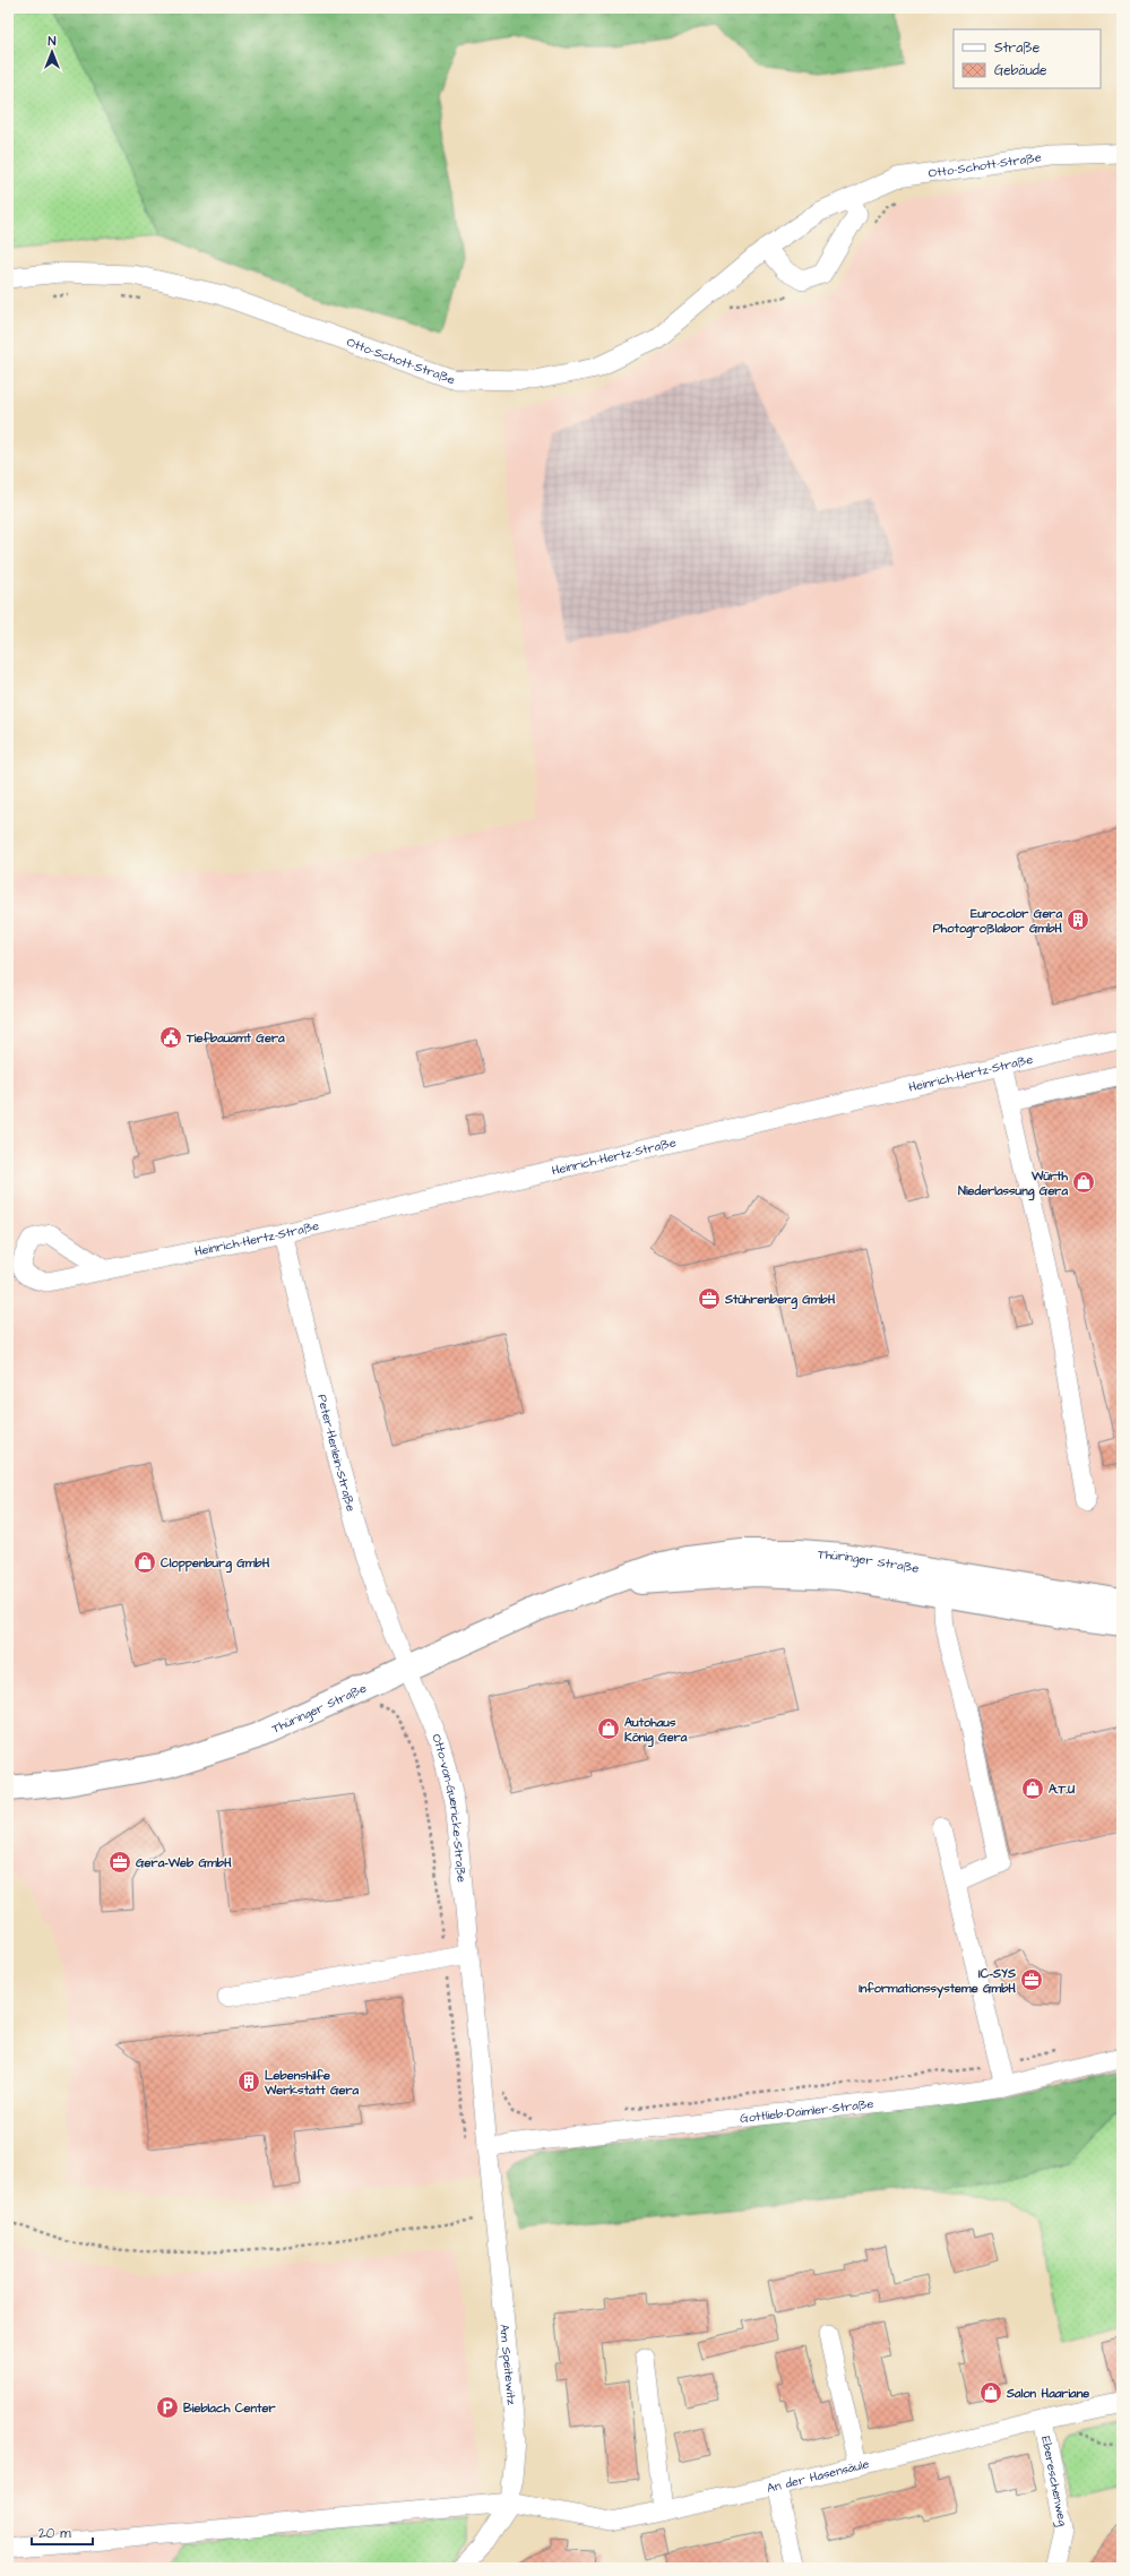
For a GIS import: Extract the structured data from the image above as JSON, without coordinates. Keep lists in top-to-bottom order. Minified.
{"streets":{"main road":["Thüringer Straße"],"street":["Otto-Schott-Straße","Heinrich-Hertz-Straße","Peter-Henlein-Straße","Otto-von-Guericke-Straße","Gottlieb-Daimler-Straße","Am Speitewitz","An der Hasensäule","Ebereschenweg"]},"crossings":[["Heinrich-Hertz-Straße","Peter-Henlein-Straße"],["Peter-Henlein-Straße","Thüringer Straße"],["Peter-Henlein-Straße","Otto-von-Guericke-Straße"],["Thüringer Straße","Otto-von-Guericke-Straße"],["Otto-von-Guericke-Straße","Gottlieb-Daimler-Straße"],["Otto-von-Guericke-Straße","Am Speitewitz"],["Gottlieb-Daimler-Straße","Am Speitewitz"],["Am Speitewitz","An der Hasensäule"],["An der Hasensäule","Ebereschenweg"]],"places":{"building":["Eurocolor Gera Photogroßlabor GmbH","Lebenshilfe Werkstatt Gera"],"public building":["Tiefbauamt Gera"],"shop":["Würth Niederlassung Gera","Cloppenburg GmbH","Autohaus König Gera","A.T.U","Salon Haariane"],"office":["Stührenberg GmbH","Gera-Web GmbH","IC-SYS Informationssysteme GmbH"],"parking":["Bieblach Center"]},"legend":["Straße","Gebäude"],"scale_bar":"20 m","north":"top"}
